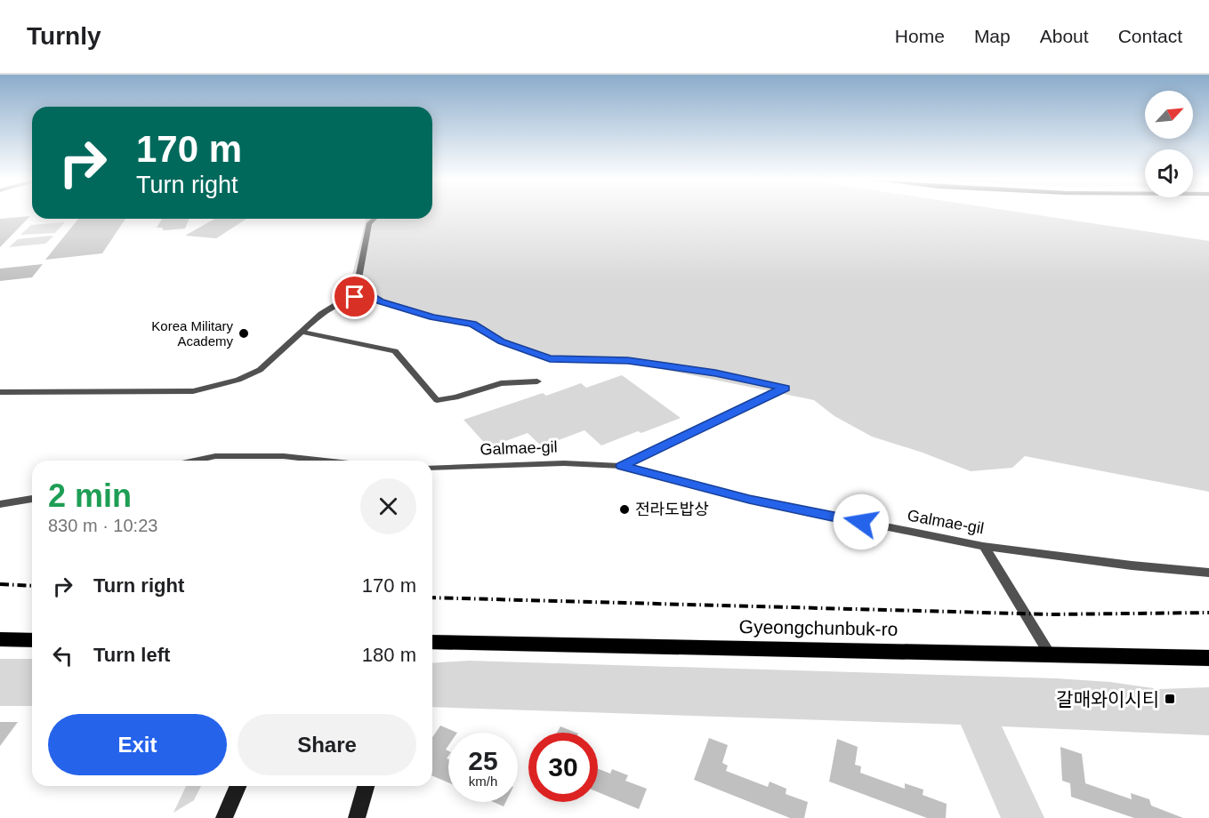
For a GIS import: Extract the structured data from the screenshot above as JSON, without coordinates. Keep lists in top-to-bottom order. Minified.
{"streets":{"main road":["Gyeongchunbuk-ro"],"street":["Galmae-gil"]},"places":{"other":["Korea Military Academy","전라도밥상"],"transit":["갈매와이시티"]},"north":"top right","page":{"header":"Turnly","nav":["Home","Map","About","Contact"],"turn":["170 m","Turn right"],"heading":["2 min","830 m · 10:23"],"list":[{"name":"Turn right","value":"170 m"},{"name":"Turn left","value":"180 m"}],"buttons":["Exit","Share"],"speed":"25 km/h","limit":"30"}}
